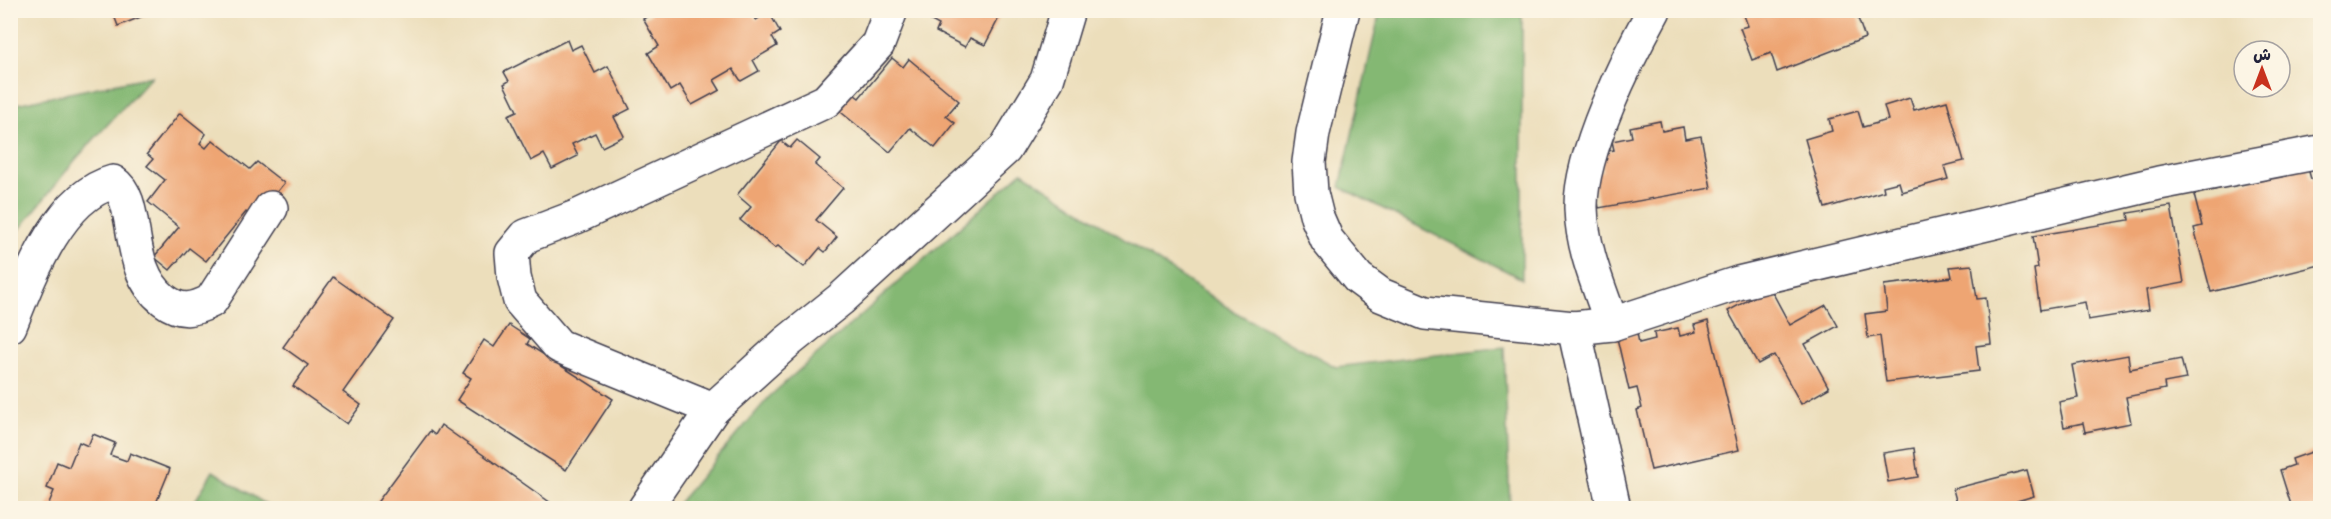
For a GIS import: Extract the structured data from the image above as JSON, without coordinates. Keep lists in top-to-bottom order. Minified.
{"north":"top"}
